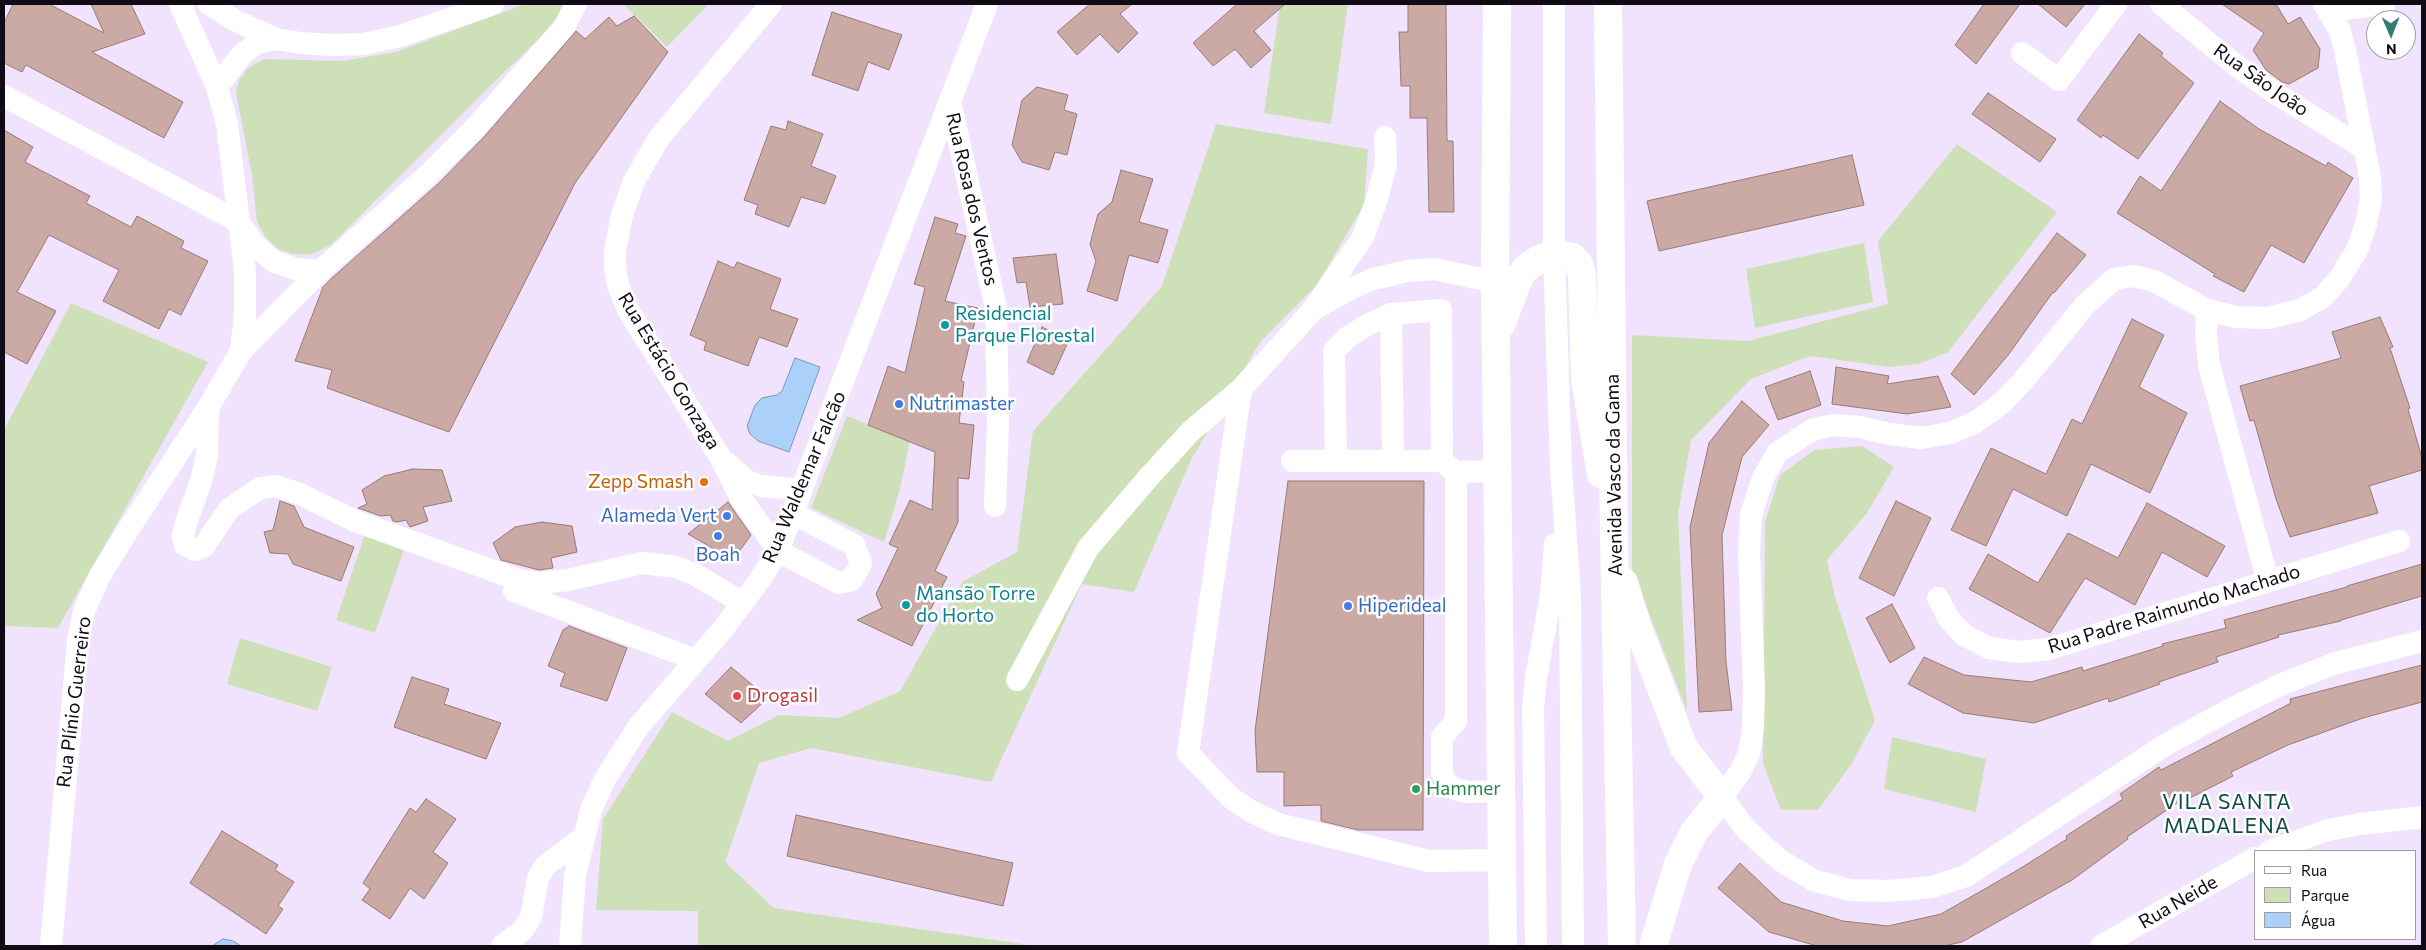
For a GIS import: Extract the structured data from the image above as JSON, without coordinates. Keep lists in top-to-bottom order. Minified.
{"streets":{"main road":["Avenida Vasco da Gama"],"street":["Rua São João","Rua Rosa dos Ventos","Rua Estácio Gonzaga","Rua Waldemar Falcão","Rua Padre Raimundo Machado","Rua Plínio Guerreiro","Rua Neide"]},"crossings":[["Rua Rosa dos Ventos","Rua Waldemar Falcão"],["Rua Estácio Gonzaga","Rua Waldemar Falcão"]],"districts":["VILA SANTA MADALENA"],"places":["Residencial Parque Florestal","Nutrimaster","Zepp Smash","Alameda Vert","Boah","Mansão Torre do Horto","Hiperideal","Drogasil","Hammer"],"legend":["Rua","Parque","Água"],"north":"bottom"}
